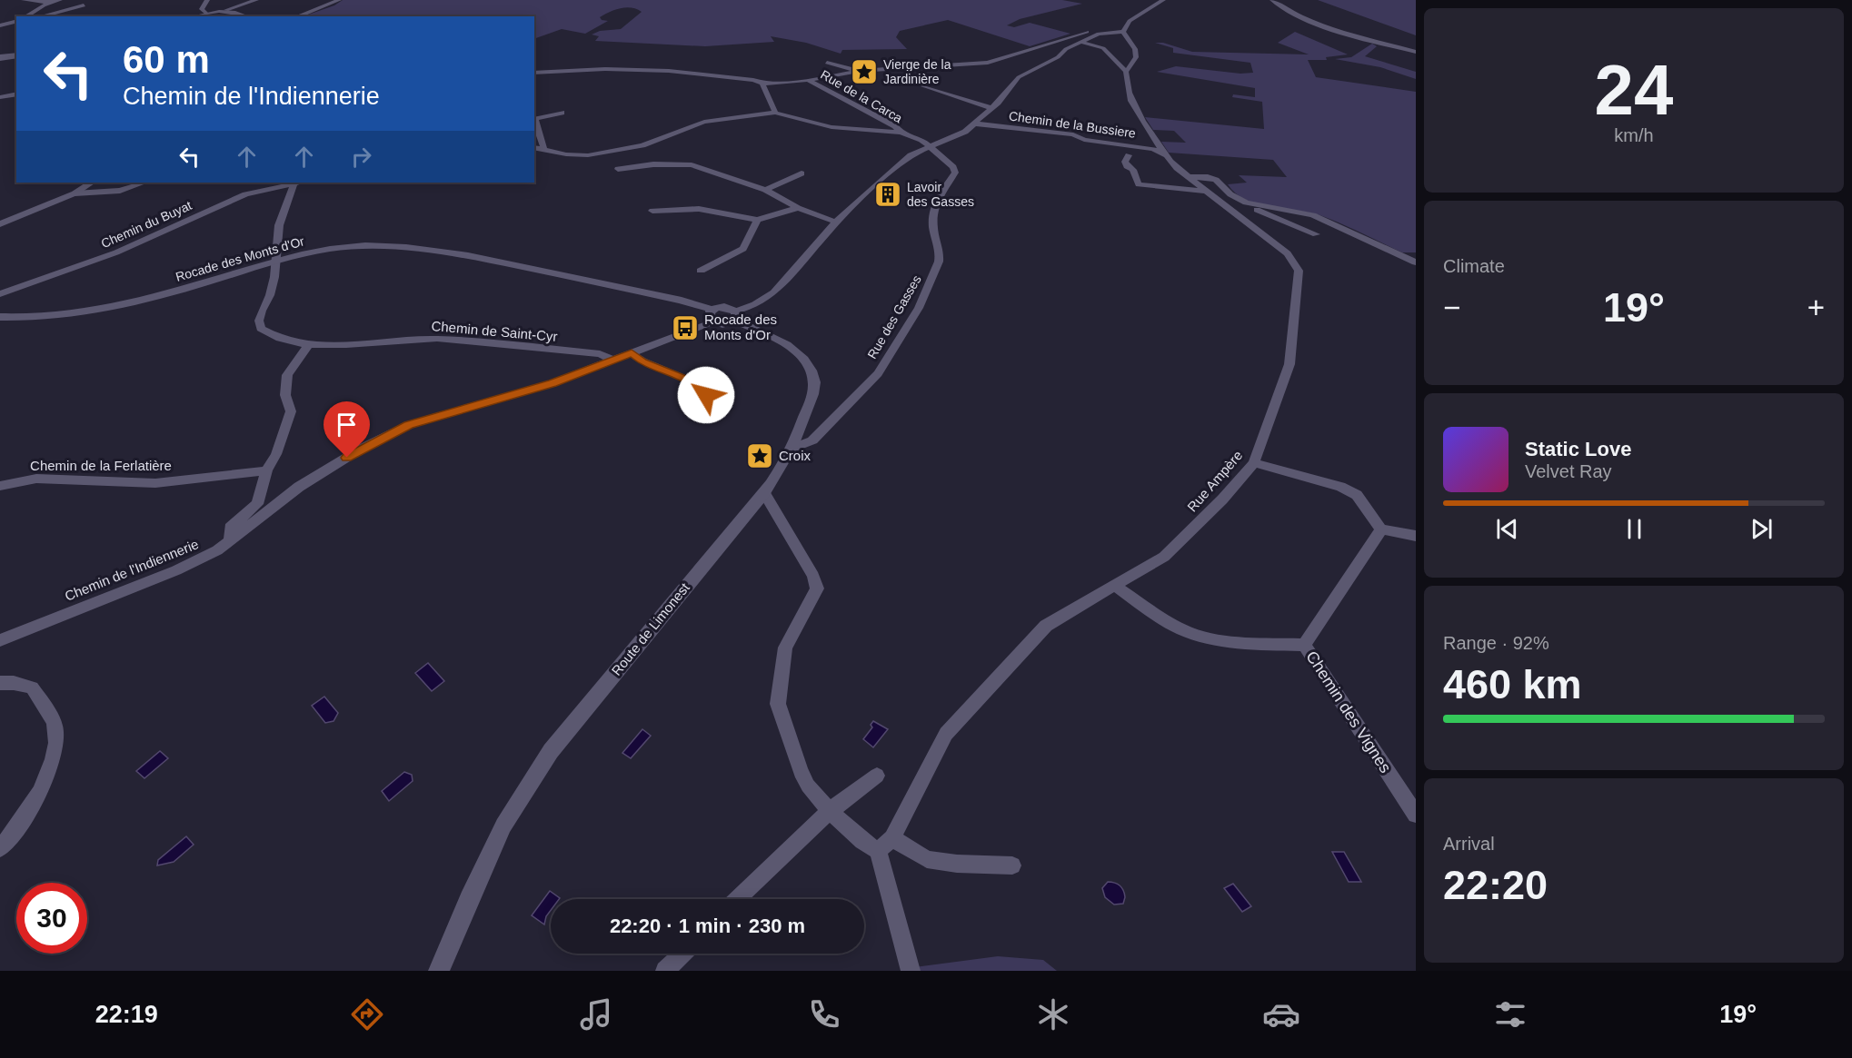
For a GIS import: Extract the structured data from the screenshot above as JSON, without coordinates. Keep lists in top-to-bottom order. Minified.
{"streets":{"street":["Rue de la Carca","Chemin de la Bussiere","Chemin du Buyat","Rocade des Monts d'Or","Rue des Gasses","Chemin de Saint-Cyr","Chemin de la Ferlatière","Rue Ampère","Chemin de l'Indiennerie","Route de Limonest","Chemin des Vignes"]},"crossings":[["Chemin de la Bussiere","Rue Ampère"],["Rocade des Monts d'Or","Chemin de l'Indiennerie"],["Rue des Gasses","Route de Limonest"],["Chemin de Saint-Cyr","Chemin de l'Indiennerie"],["Rue Ampère","Chemin des Vignes"]],"places":{"place":["Vierge de la Jardinière","Croix"],"building":["Lavoir des Gasses"],"bus stop":["Rocade des Monts d'Or"]},"page":{"tile":[["24","km/h"],"Climate",["Range · 92%","460 km"],["Arrival","22:20"]],"turn":["60 m","Chemin de l'Indiennerie"],"heat":["−","19°","+"],"song":["Static Love","Velvet Ray"],"limit":"30","trip":"22:20 · 1 min · 230 m","tabs":["22:19","19°"]}}
